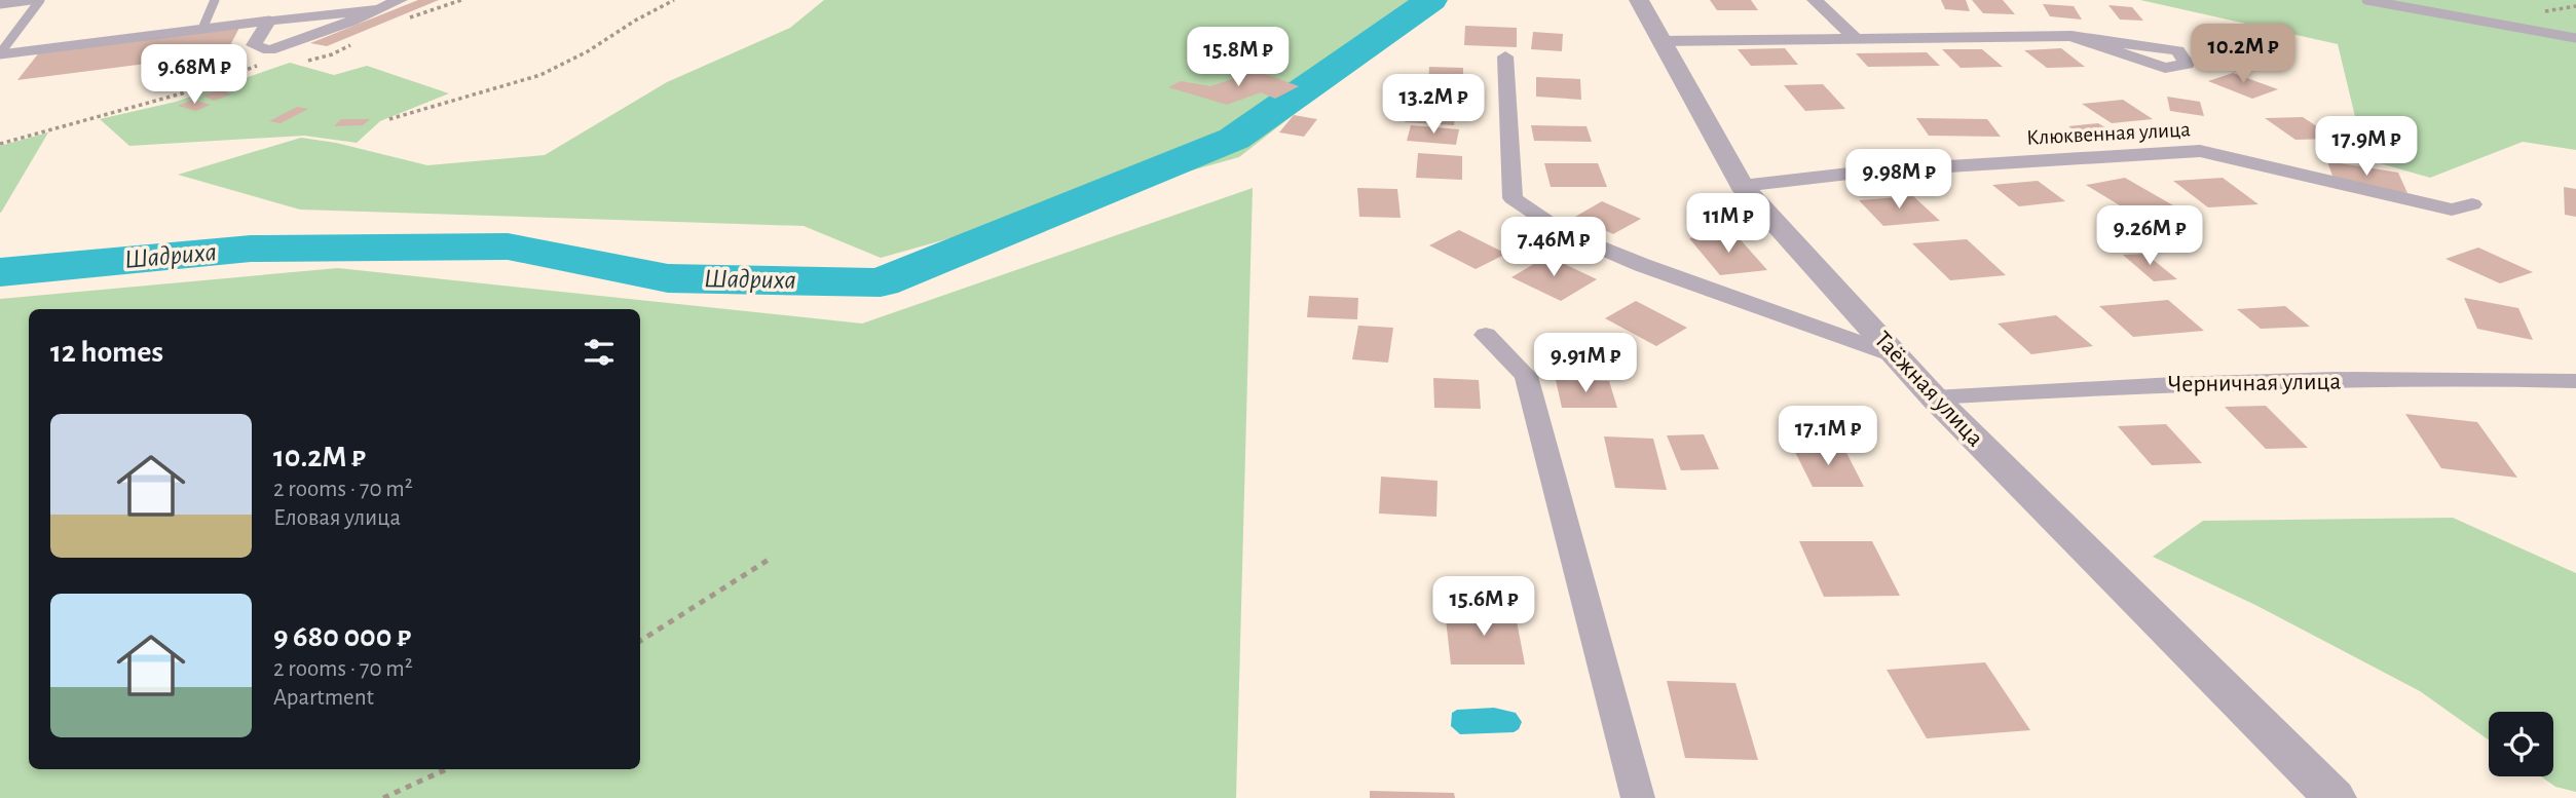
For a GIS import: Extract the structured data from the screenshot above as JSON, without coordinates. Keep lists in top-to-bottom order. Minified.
{"streets":{"street":["Клюквенная улица","Черничная улица","Таёжная улица"]},"crossings":[["Клюквенная улица","Таёжная улица"],["Черничная улица","Таёжная улица"]],"water":["Шадриха"],"page":{"price":["10.2M ₽","15.8M ₽","9.68M ₽","13.2M ₽","17.9M ₽","9.98M ₽","11M ₽","9.26M ₽","7.46M ₽","9.91M ₽","17.1M ₽","15.6M ₽"],"heading":"12 homes","list":[{"name":"10.2M ₽","note":"2 rooms · 70 m² · Еловая улица"},{"name":"9 680 000 ₽","note":"2 rooms · 70 m² · Apartment"}]}}
